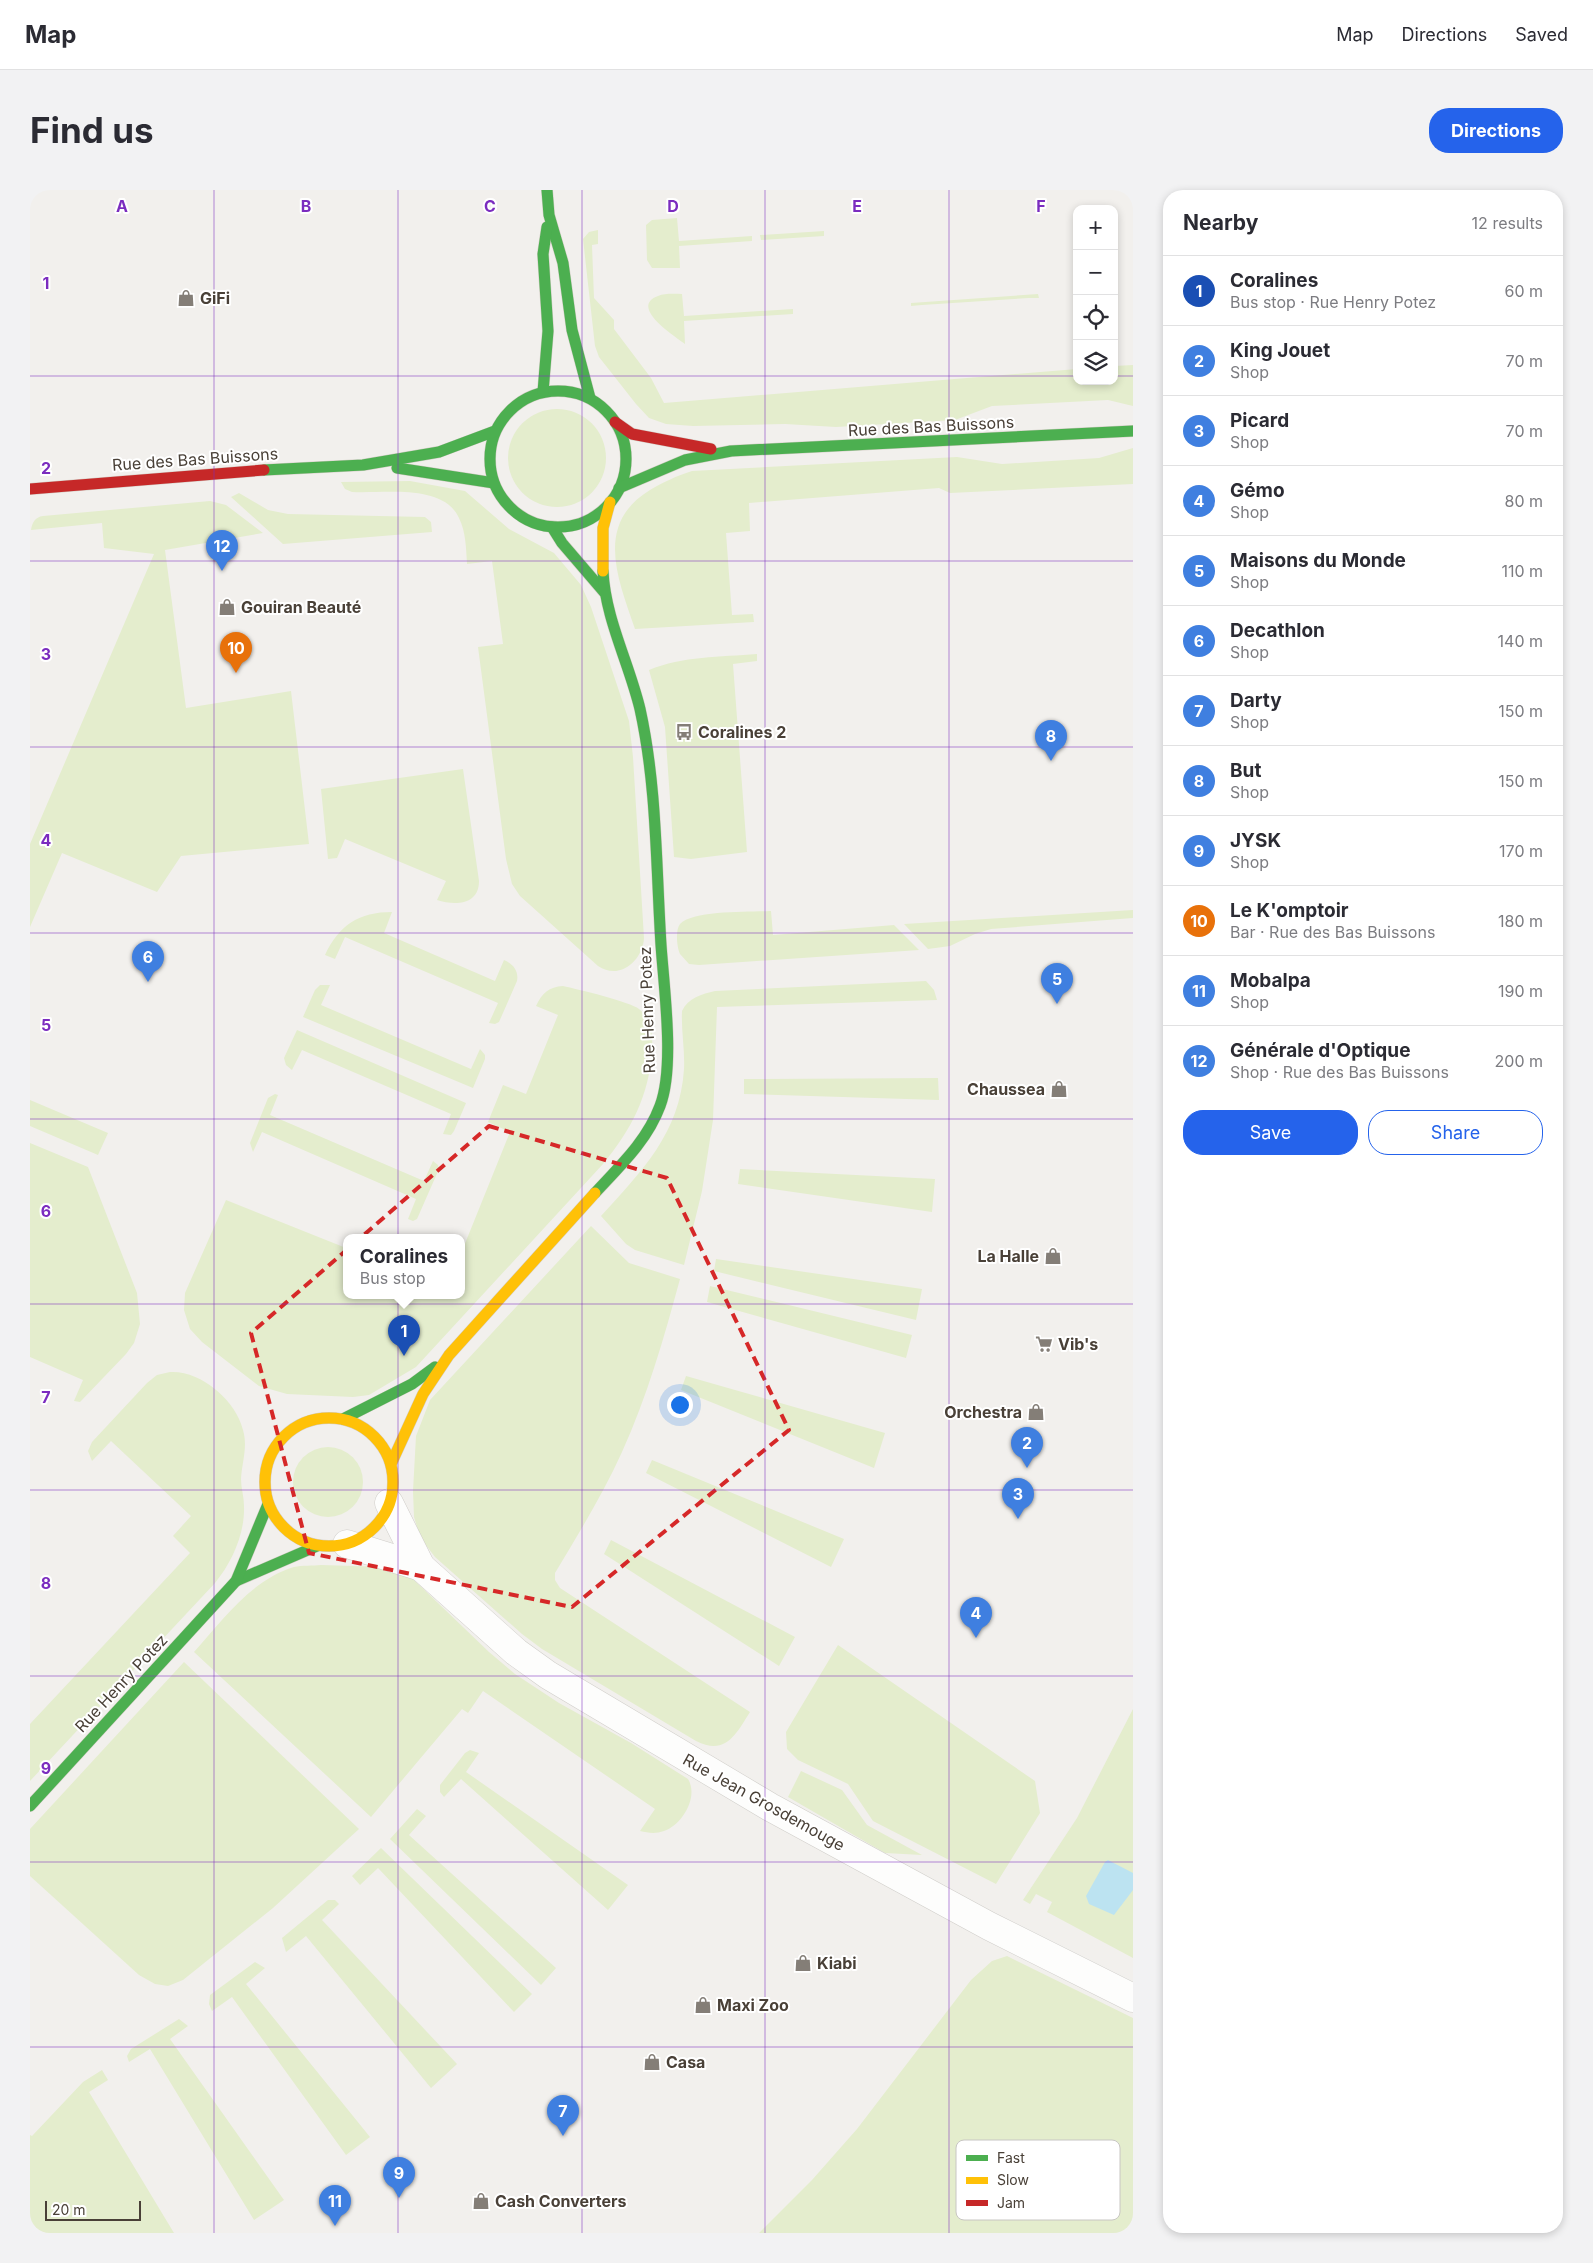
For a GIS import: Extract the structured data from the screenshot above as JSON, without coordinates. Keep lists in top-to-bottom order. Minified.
{"streets":{"street":["Rue des Bas Buissons","Rue Henry Potez","Rue Jean Grosdemouge"]},"crossings":[["Rue des Bas Buissons","Rue Henry Potez"]],"places":{"shop":["GiFi","Gouiran Beauté","Chaussea","La Halle","Orchestra","Kiabi","Maxi Zoo","Casa","Cash Converters"],"bus stop":["Coralines 2"],"supermarket":["Vib's"]},"legend":["Fast","Slow","Jam"],"scale_bar":"20 m","page":{"header":"Map","nav":["Map","Directions","Saved"],"buttons":["Directions",["Save","Share"]],"title":"Find us","heading":["Nearby","12 results"],"map_buttons":["+","−"],"list":[{"mark":"1","name":"Coralines","note":"Bus stop · Rue Henry Potez","value":"60 m"},{"mark":"2","name":"King Jouet","note":"Shop","value":"70 m"},{"mark":"3","name":"Picard","note":"Shop","value":"70 m"},{"mark":"4","name":"Gémo","note":"Shop","value":"80 m"},{"mark":"5","name":"Maisons du Monde","note":"Shop","value":"110 m"},{"mark":"6","name":"Decathlon","note":"Shop","value":"140 m"},{"mark":"7","name":"Darty","note":"Shop","value":"150 m"},{"mark":"8","name":"But","note":"Shop","value":"150 m"},{"mark":"9","name":"JYSK","note":"Shop","value":"170 m"},{"mark":"10","name":"Le K'omptoir","note":"Bar · Rue des Bas Buissons","value":"180 m"},{"mark":"11","name":"Mobalpa","note":"Shop","value":"190 m"},{"mark":"12","name":"Générale d'Optique","note":"Shop · Rue des Bas Buissons","value":"200 m"}],"pins":["12","10","8","6","5","1","2","3","4","7","9","11"],"popup":["Coralines","Bus stop"],"scale":"20 m"},"grid":{"columns":["A","B","C","D","E","F"],"rows":["1","2","3","4","5","6","7","8","9"]}}
